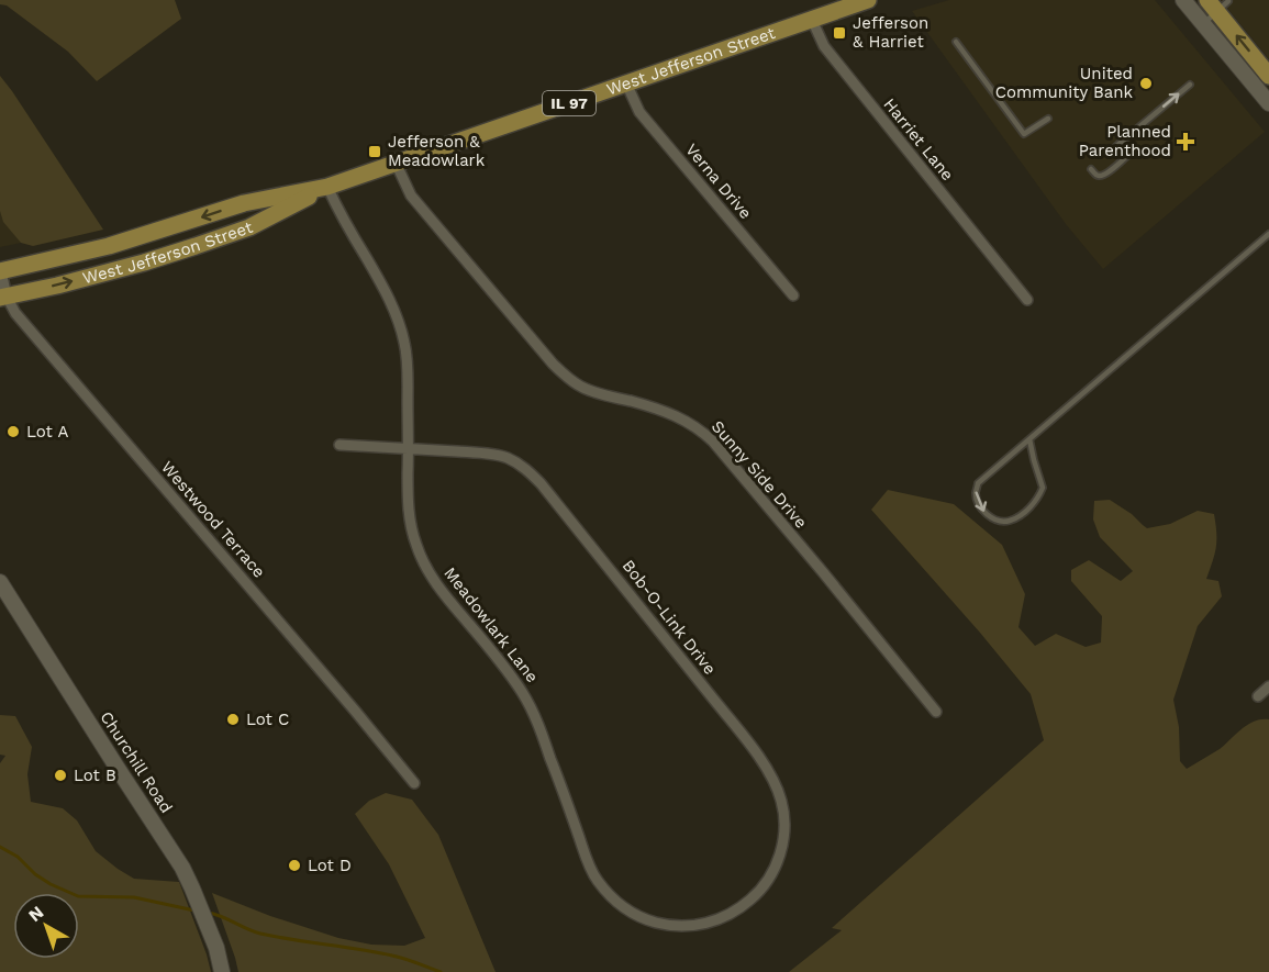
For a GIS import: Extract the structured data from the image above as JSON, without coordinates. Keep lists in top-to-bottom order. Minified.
{"streets":{"main road":["West Jefferson Street","IL 97"],"street":["Harriet Lane","Verna Drive","Sunny Side Drive","Westwood Terrace","Bob-O-Link Drive","Meadowlark Lane","Churchill Road"]},"crossings":[["West Jefferson Street","Harriet Lane"],["West Jefferson Street","Verna Drive"],["West Jefferson Street","Sunny Side Drive"],["West Jefferson Street","Westwood Terrace"],["West Jefferson Street","Meadowlark Lane"],["Bob-O-Link Drive","Meadowlark Lane"]],"places":{"transit":["Jefferson & Harriet","Jefferson & Meadowlark"],"other":["United Community Bank","Lot A","Lot C","Lot B","Lot D"],"health":["Planned Parenthood"]},"north":"top left"}
